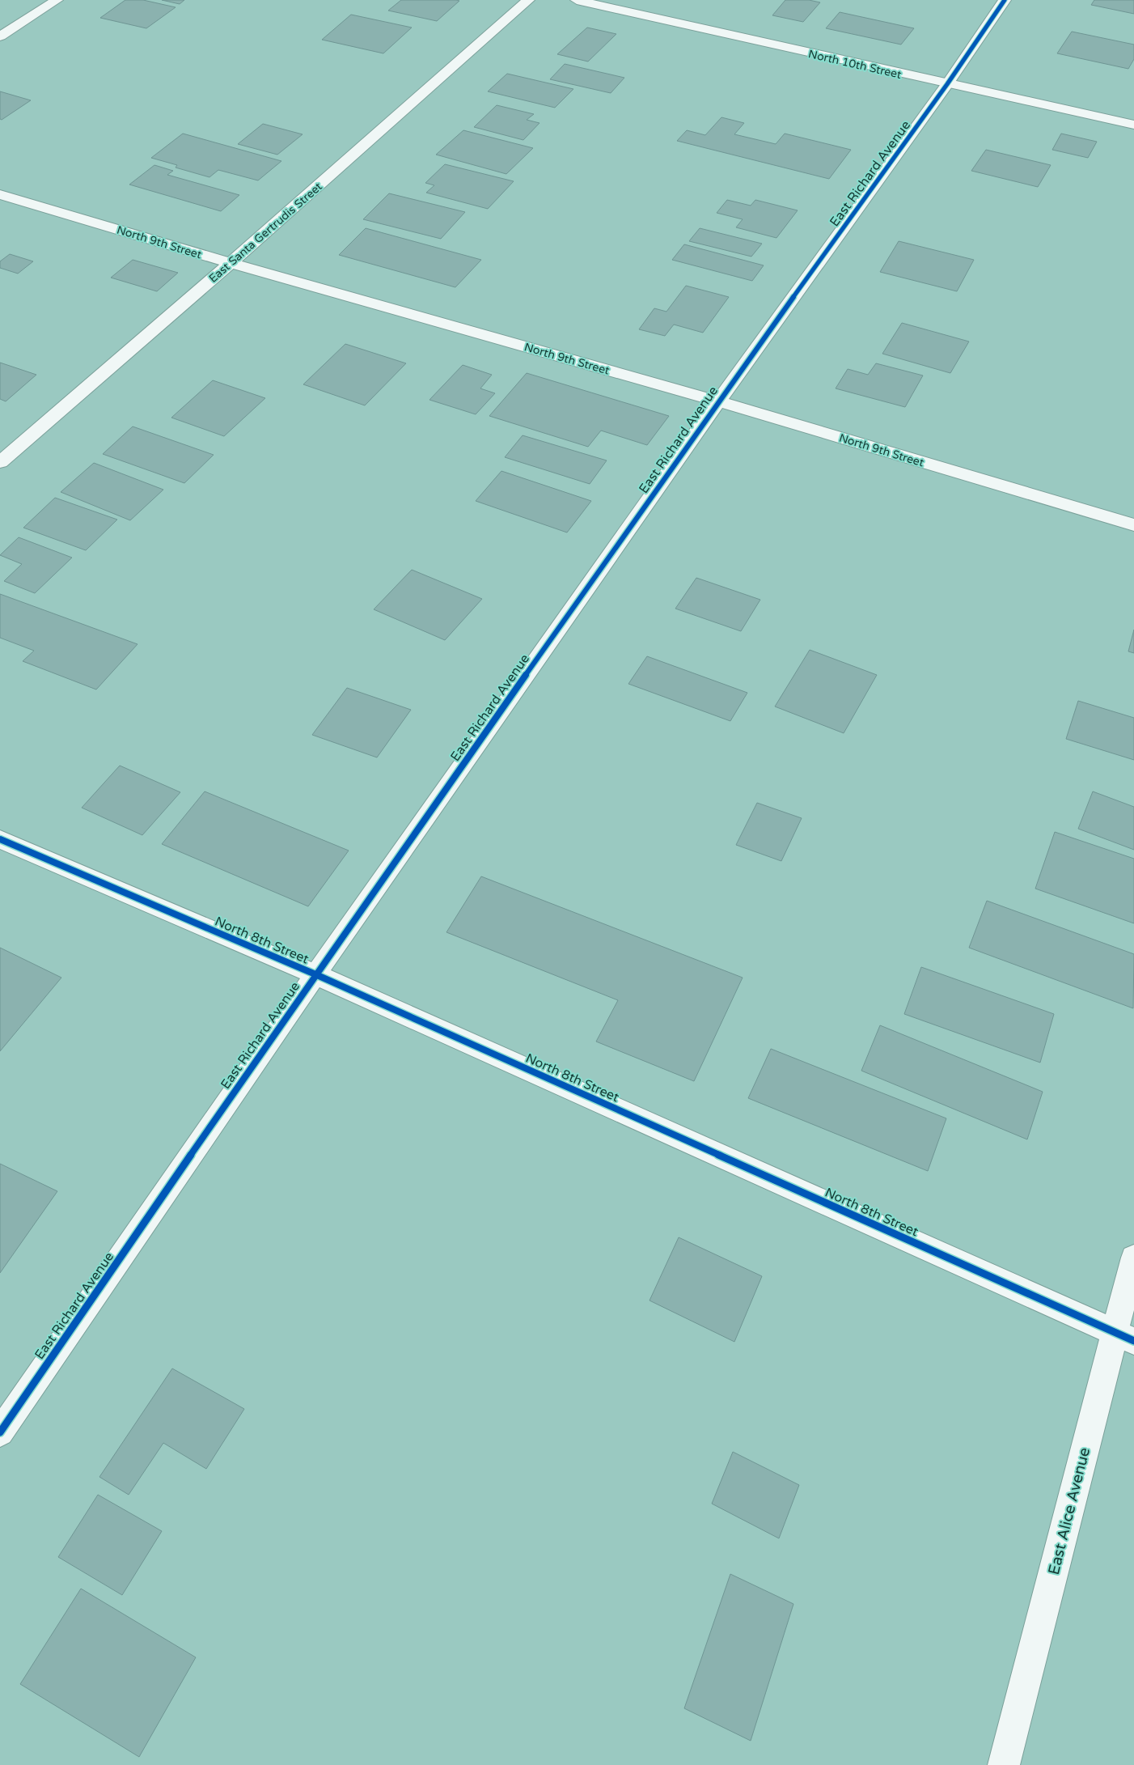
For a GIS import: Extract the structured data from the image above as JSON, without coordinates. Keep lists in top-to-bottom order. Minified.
{"streets":{"street":["North 10th Street","East Richard Avenue","East Santa Gertrudis Street","North 9th Street","North 8th Street","East Alice Avenue"]},"crossings":[["North 10th Street","East Richard Avenue"],["East Richard Avenue","North 9th Street"],["East Richard Avenue","North 8th Street"],["East Santa Gertrudis Street","North 9th Street"],["North 8th Street","East Alice Avenue"]]}
